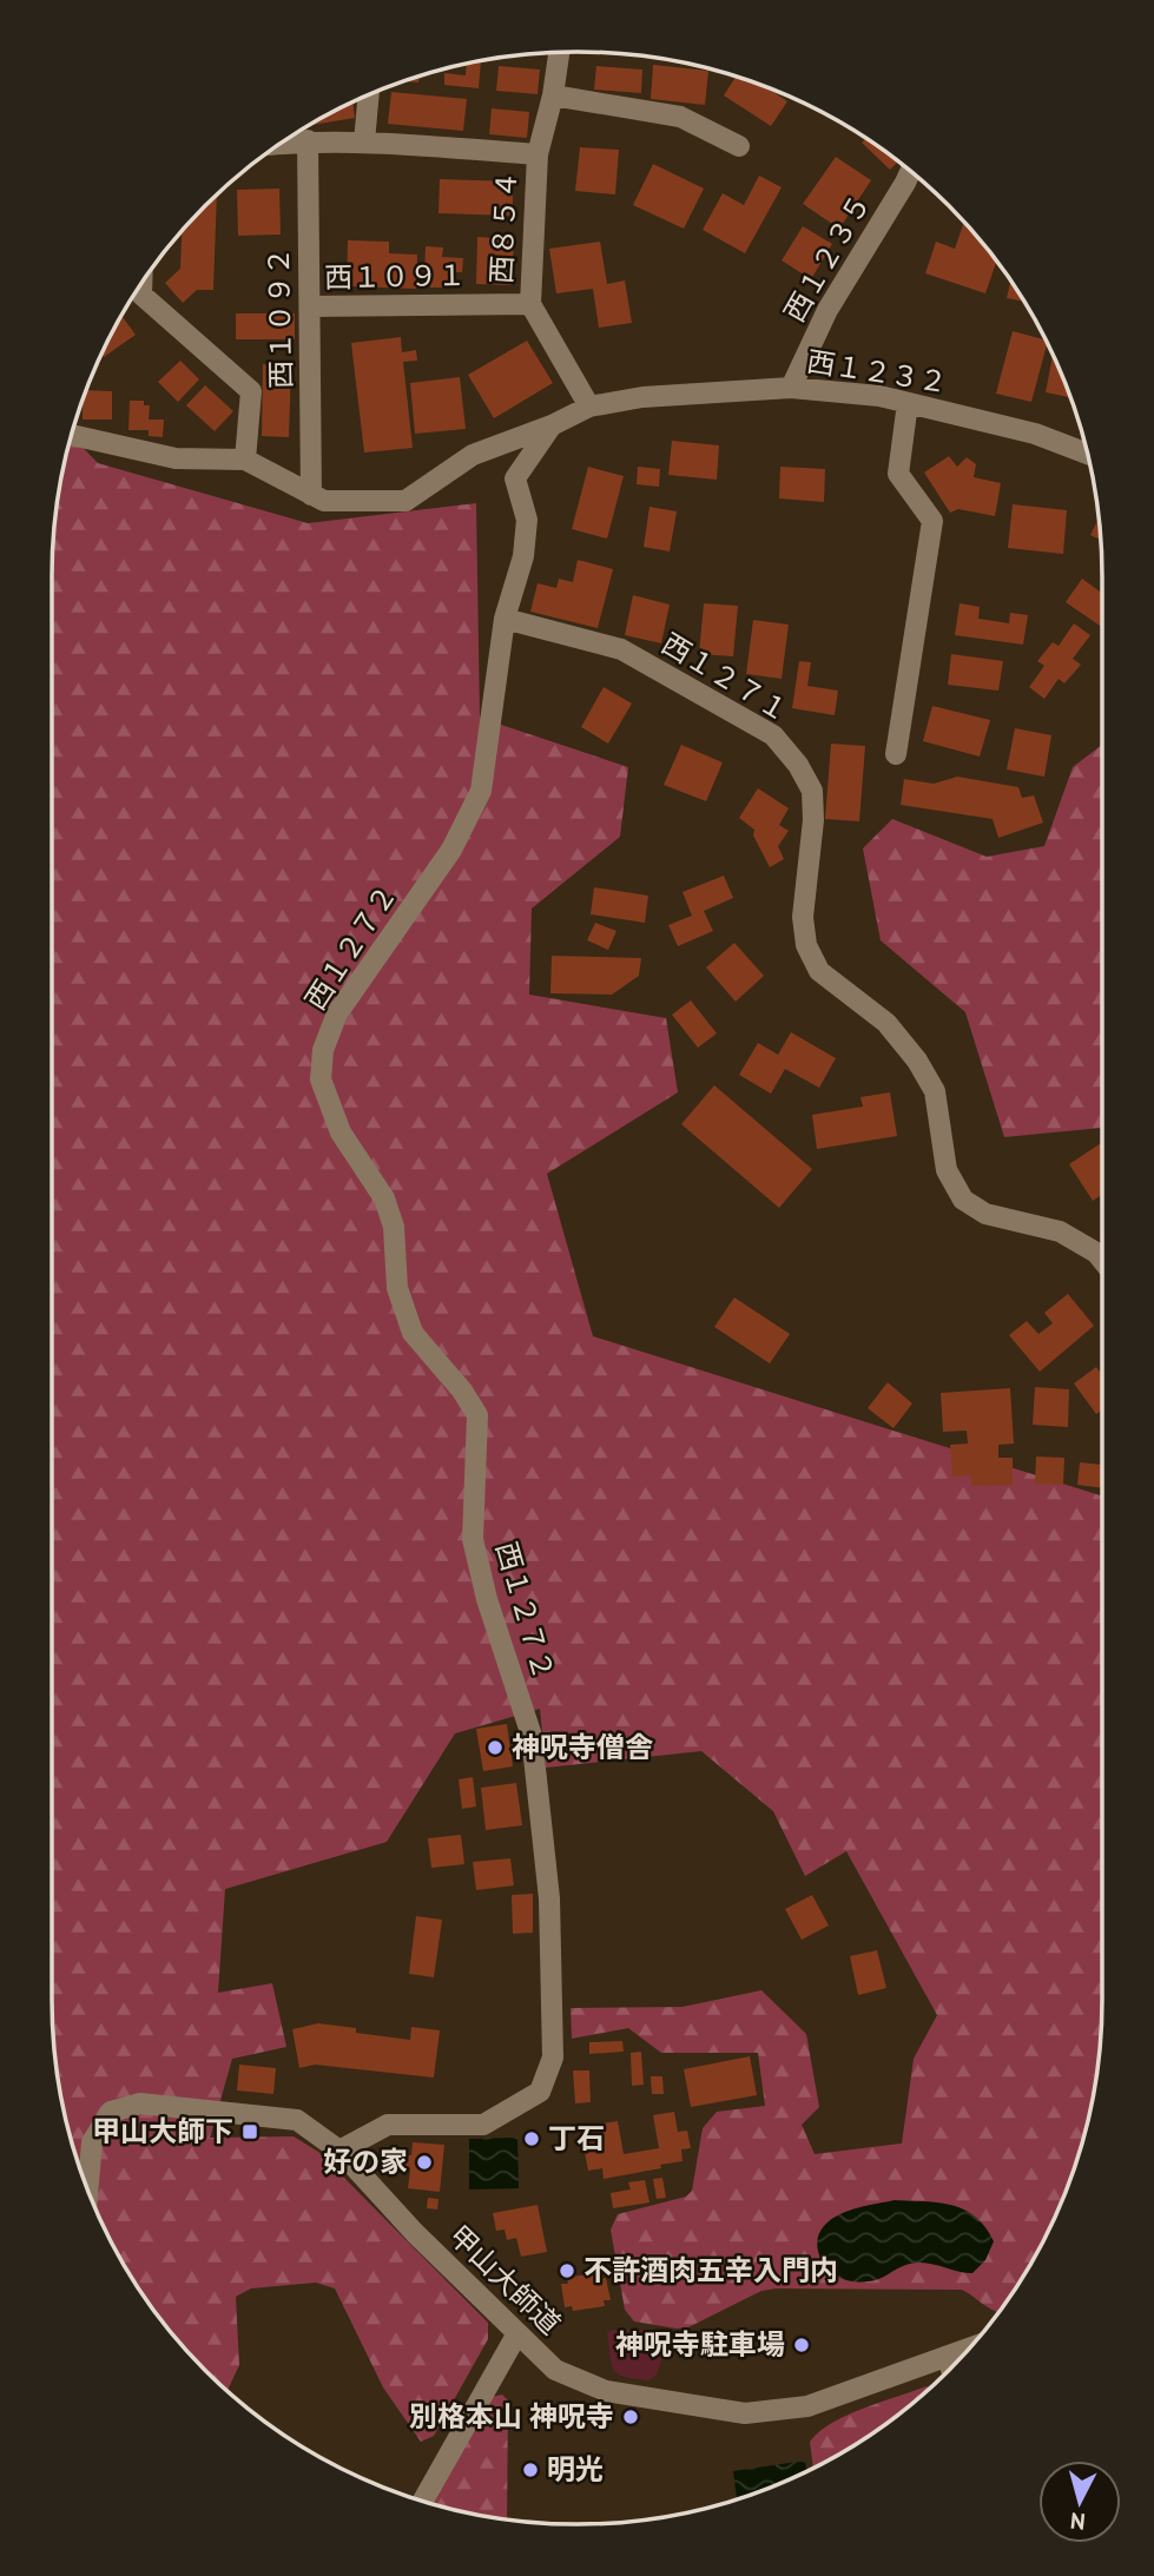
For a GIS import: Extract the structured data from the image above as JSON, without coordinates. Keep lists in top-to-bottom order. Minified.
{"streets":{"street":["西８５４","西１２３５","西１０９１","西１０９２","西１２３２","西１２７１","西１２７２","甲山大師道"]},"crossings":[["西８５４","西１０９１"],["西８５４","西１２３２"],["西１２３５","西１２３２"],["西１０９１","西１０９２"],["西１０９２","西１２３２"],["西１２７１","西１２７２"],["西１２７２","甲山大師道"]],"places":{"other":["神呪寺僧舎","丁石","好の家","不許酒肉五辛入門内","神呪寺駐車場","別格本山 神呪寺","明光"],"transit":["甲山大師下"]},"north":"bottom"}
